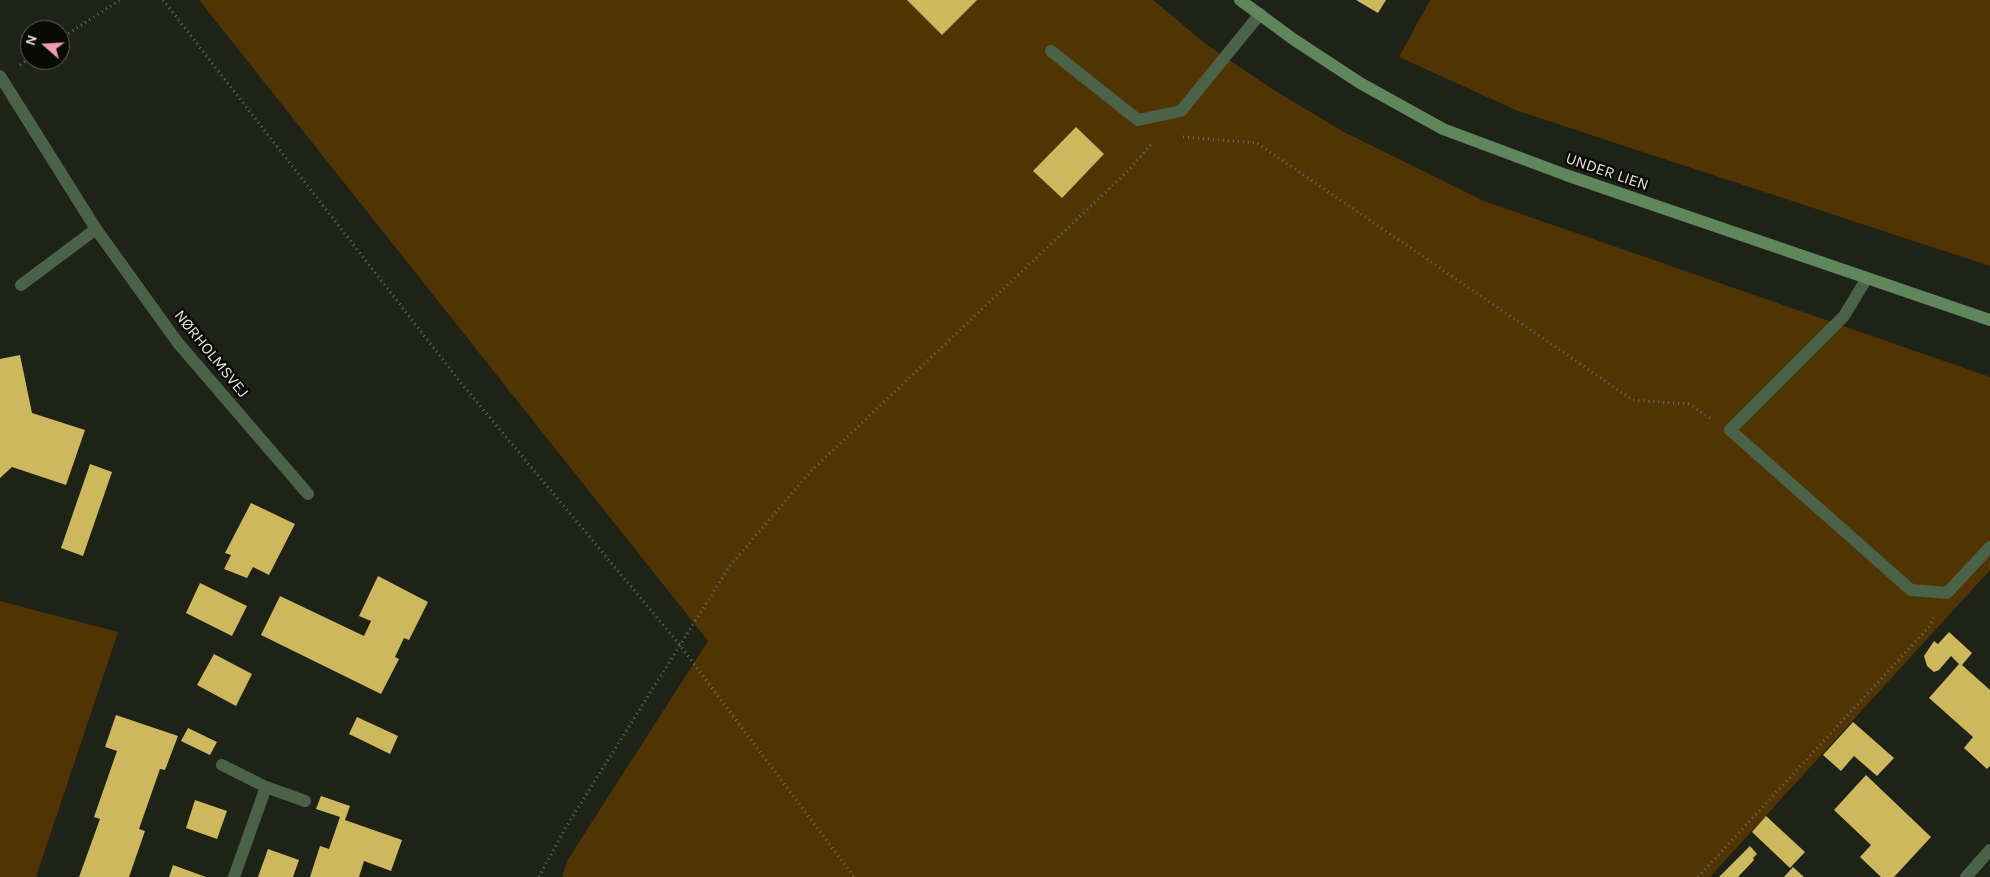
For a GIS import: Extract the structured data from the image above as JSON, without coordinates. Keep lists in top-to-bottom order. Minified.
{"streets":{"street":["UNDER LIEN","NØRHOLMSVEJ"]},"north":"left"}
